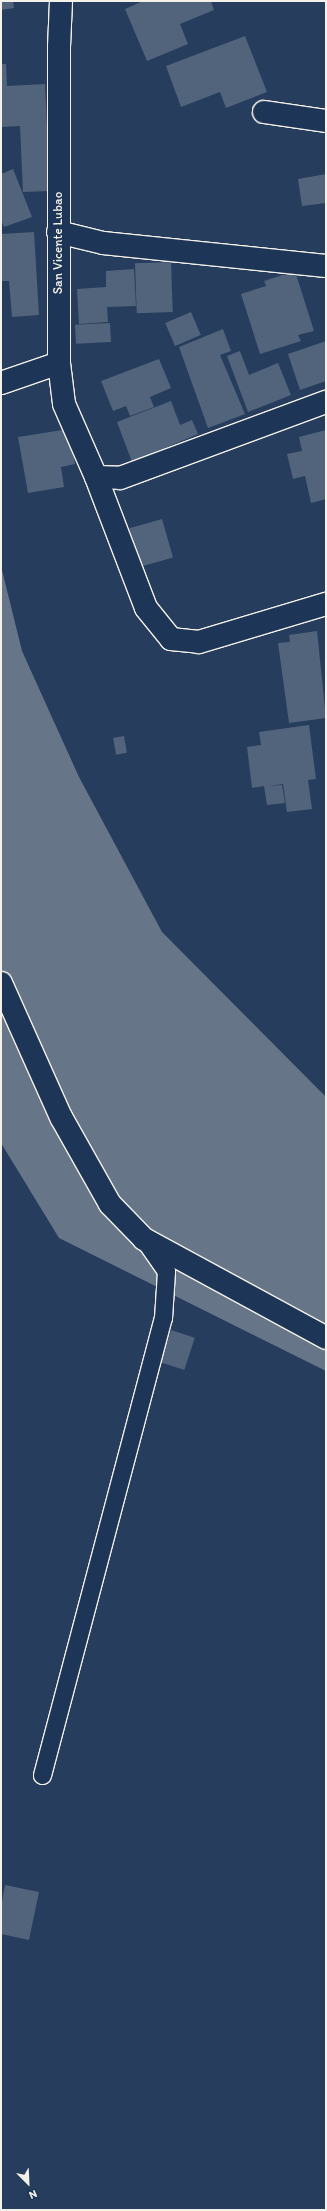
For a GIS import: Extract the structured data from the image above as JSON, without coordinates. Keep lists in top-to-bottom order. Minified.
{"streets":{"street":["San Vicente Lubao"]},"north":"bottom right"}
